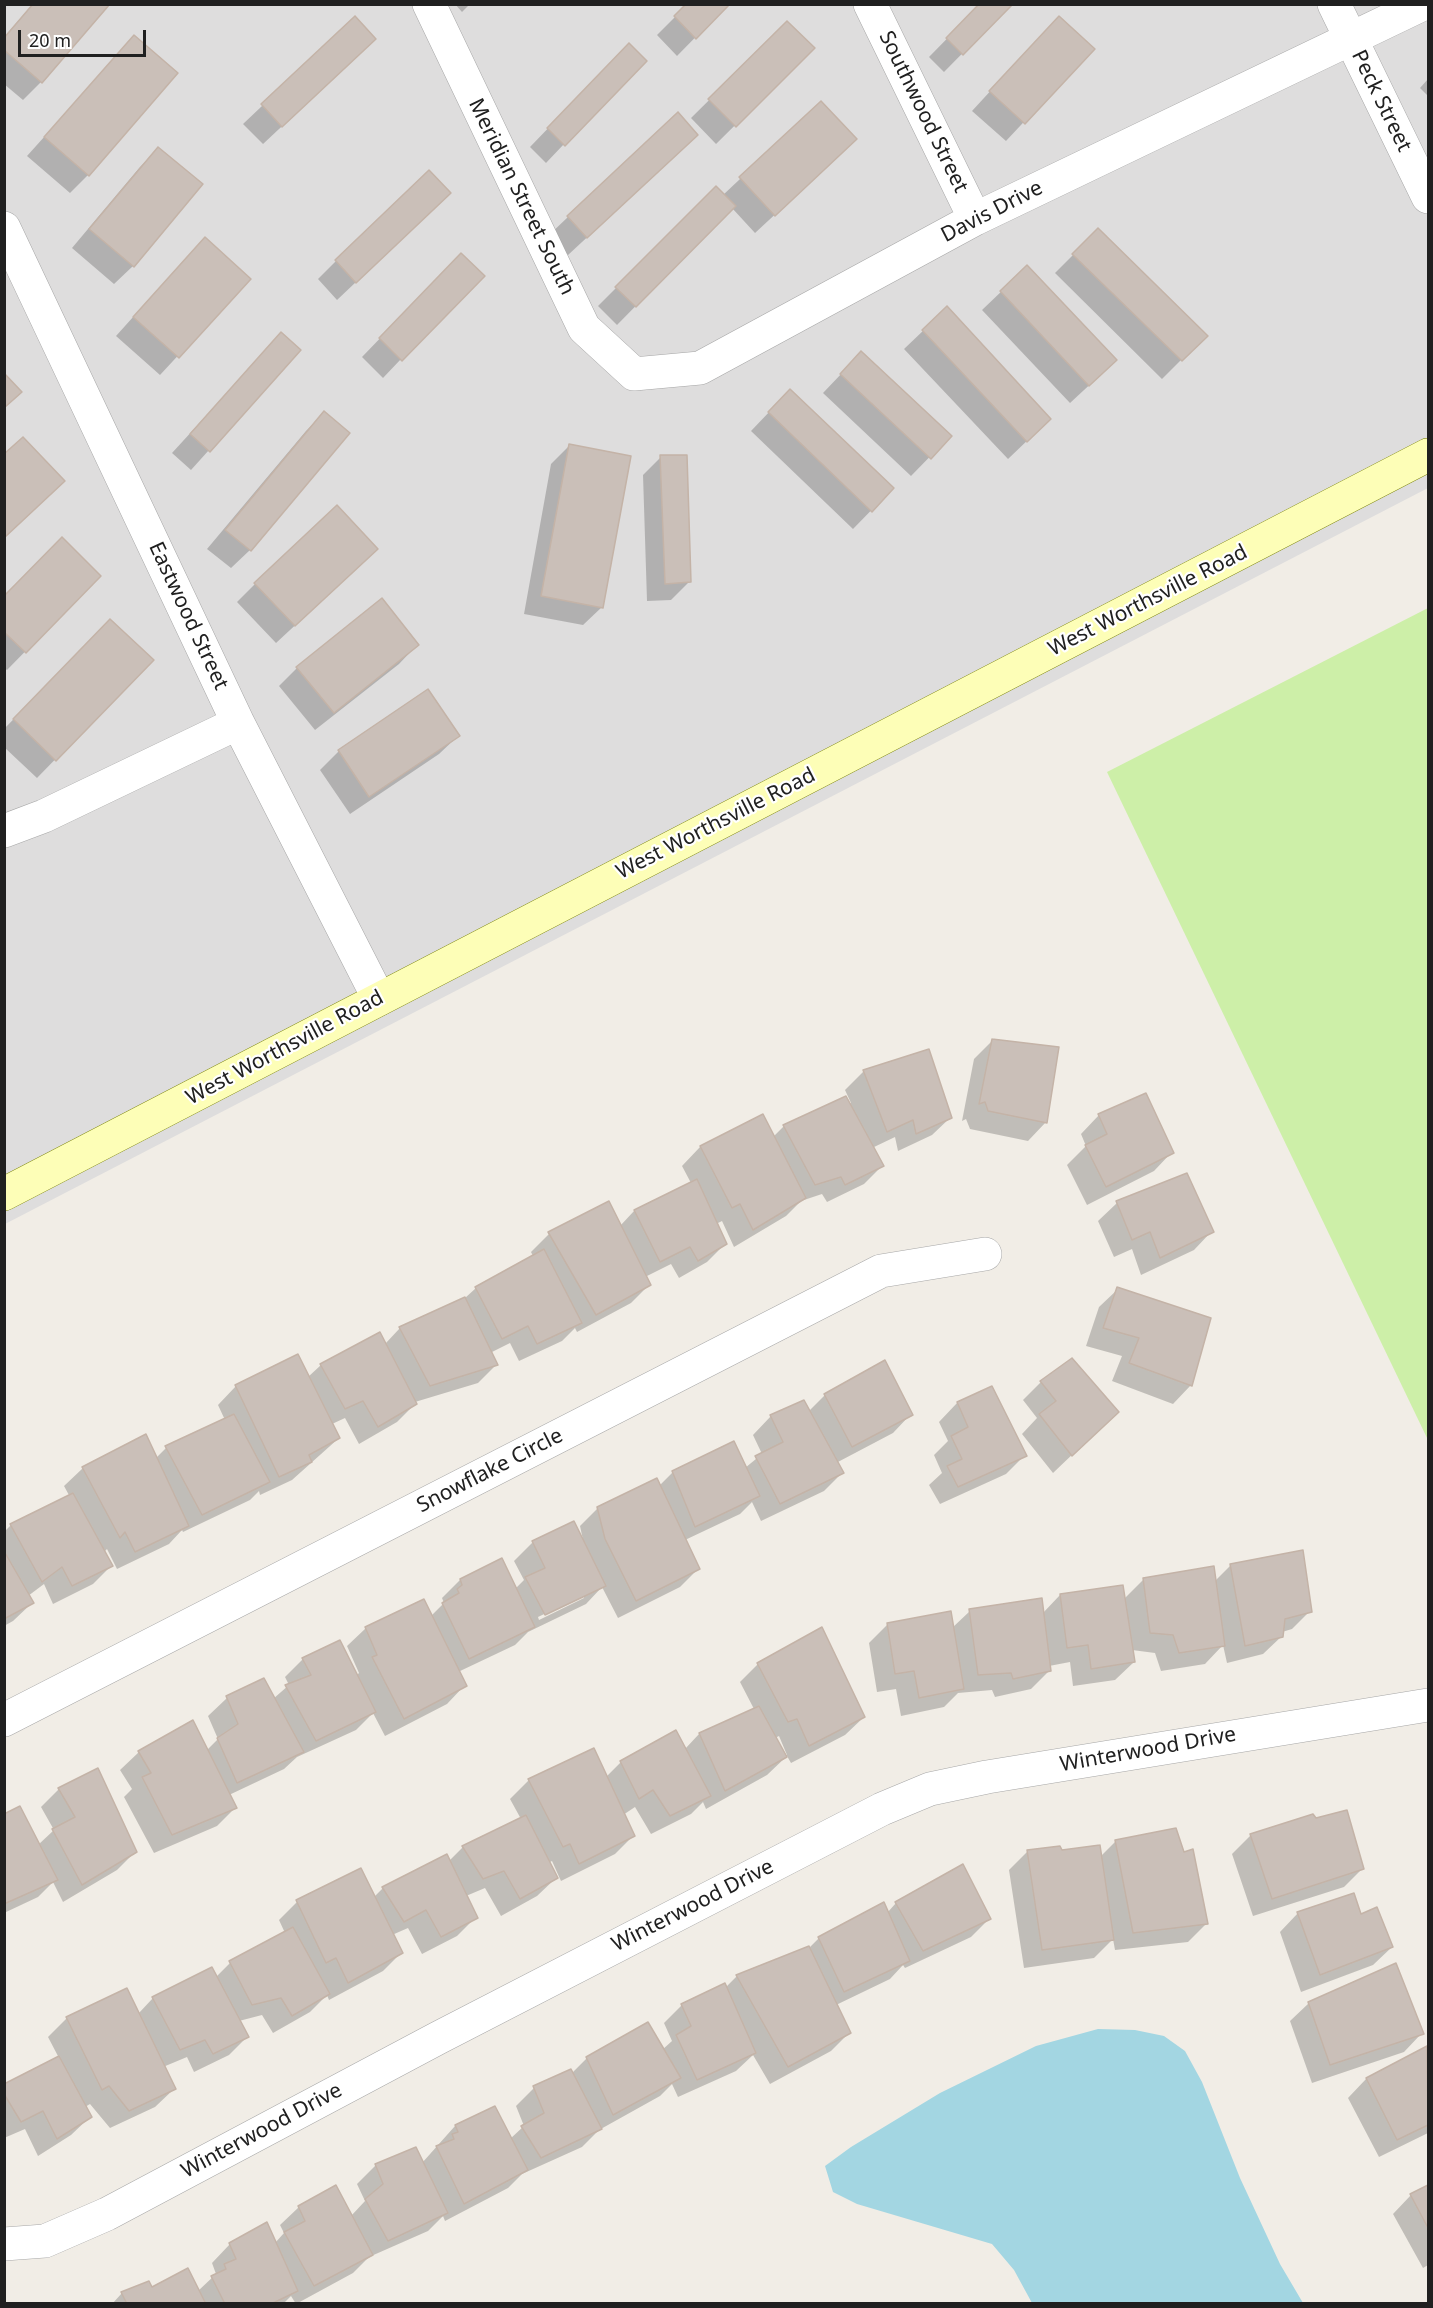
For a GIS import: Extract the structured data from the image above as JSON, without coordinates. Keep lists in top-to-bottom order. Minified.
{"streets":{"main road":["West Worthsville Road"],"street":["Peck Street","Southwood Street","Meridian Street South","Davis Drive","Eastwood Street","Snowflake Circle","Winterwood Drive"]},"crossings":[["Peck Street","Davis Drive"],["Southwood Street","Davis Drive"],["Meridian Street South","Davis Drive"],["West Worthsville Road","Eastwood Street"]],"scale_bar":"20 m"}
